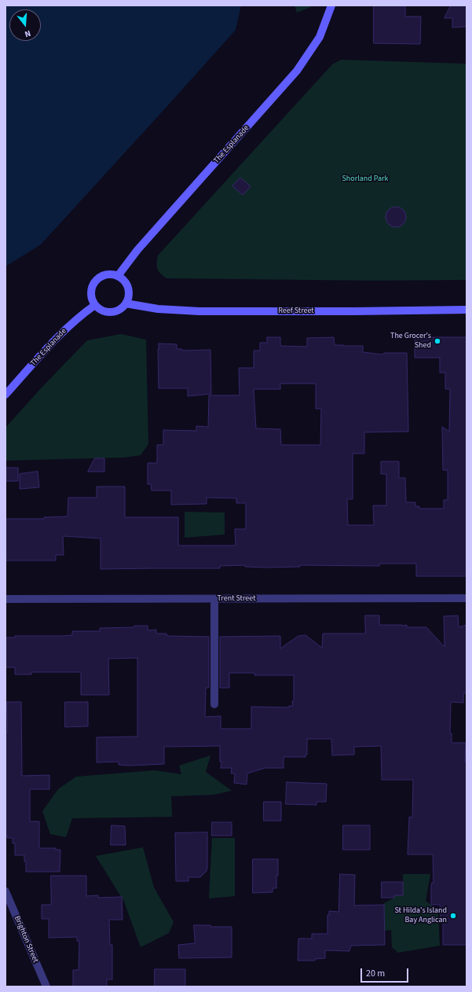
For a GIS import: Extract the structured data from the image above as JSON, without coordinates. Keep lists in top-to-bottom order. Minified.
{"streets":{"main road":["The Esplanade","Reef Street"],"street":["Trent Street","Brighton Street"]},"crossings":[["The Esplanade","Reef Street"]],"parks":["Shorland Park"],"places":["The Grocer's Shed","St Hilda's Island Bay Anglican"],"scale_bar":"20 m","north":"bottom"}
